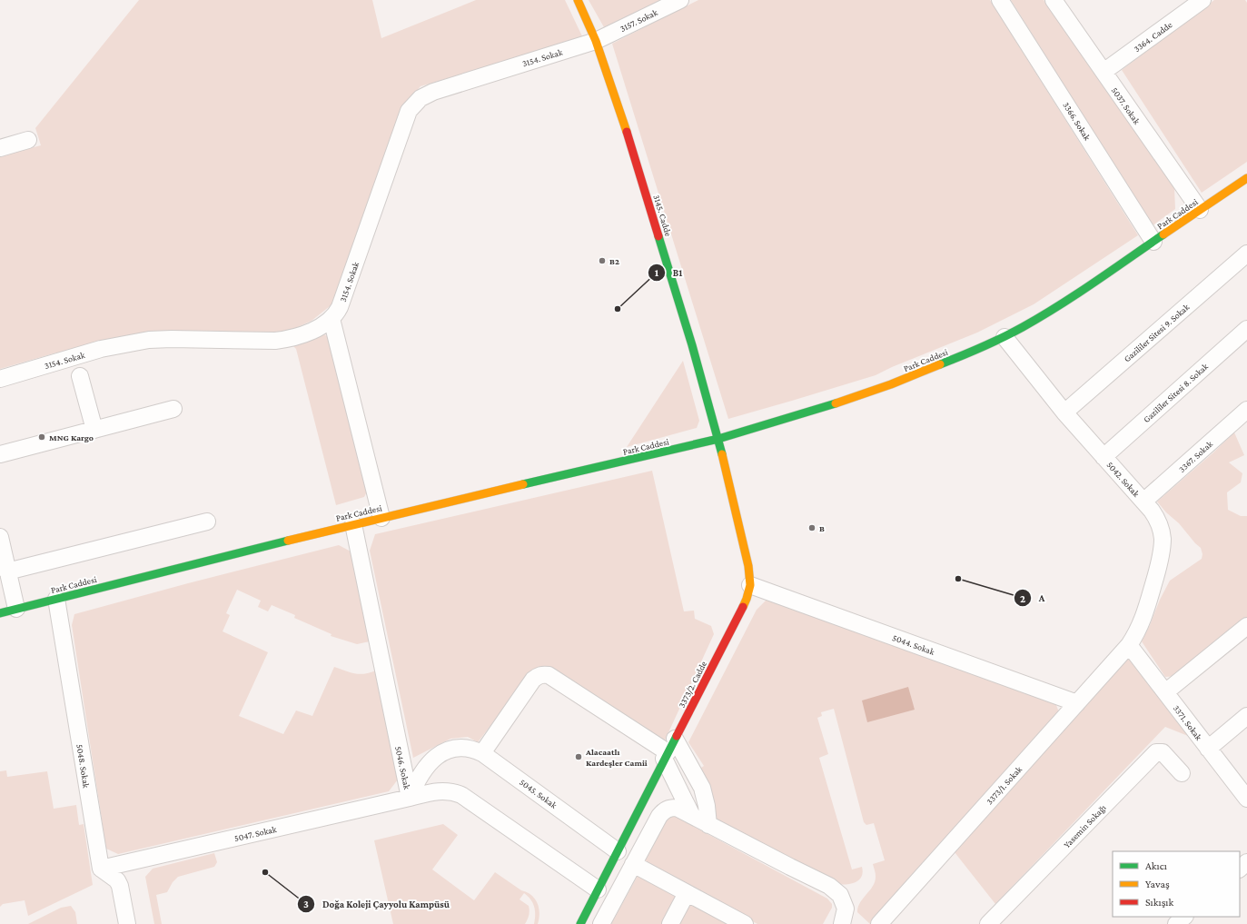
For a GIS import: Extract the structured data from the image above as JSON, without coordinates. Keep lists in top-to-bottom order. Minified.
{"streets":{"street":["3157. Sokak","3364. Cadde","3154. Sokak","5037. Sokak","3366. Sokak","Park Caddesi","3145. Cadde","Gazililer Sitesi 9. Sokak","Gazililer Sitesi 8. Sokak","3367. Sokak","5042. Sokak","5044. Sokak","3373/2. Cadde","3371. Sokak","5048. Sokak","5046. Sokak","3373/1. Sokak","5045. Sokak","Yasemin Sokağı","5047. Sokak"]},"crossings":[["3157. Sokak","3154. Sokak"],["3157. Sokak","3145. Cadde"],["3364. Cadde","5037. Sokak"],["3154. Sokak","3145. Cadde"],["5037. Sokak","Park Caddesi"],["3366. Sokak","Park Caddesi"],["Park Caddesi","3145. Cadde"],["Park Caddesi","5042. Sokak"],["Park Caddesi","3373/2. Cadde"],["Park Caddesi","5048. Sokak"],["Park Caddesi","5046. Sokak"],["3145. Cadde","3373/2. Cadde"],["Gazililer Sitesi 9. Sokak","5042. Sokak"],["Gazililer Sitesi 8. Sokak","5042. Sokak"],["3367. Sokak","5042. Sokak"],["5042. Sokak","3371. Sokak"],["5042. Sokak","3373/1. Sokak"],["5044. Sokak","3373/2. Cadde"],["5044. Sokak","3373/1. Sokak"],["3373/2. Cadde","5046. Sokak"],["3373/2. Cadde","5045. Sokak"],["3371. Sokak","3373/1. Sokak"],["5048. Sokak","5047. Sokak"],["5046. Sokak","5045. Sokak"],["5046. Sokak","5047. Sokak"],["5045. Sokak","5047. Sokak"]],"places":["B2","B1","MNG Kargo","B","A","Alacaatlı Kardeşler Camii","Doğa Koleji Çayyolu Kampüsü"],"legend":["Akıcı","Yavaş","Sıkışık"]}
